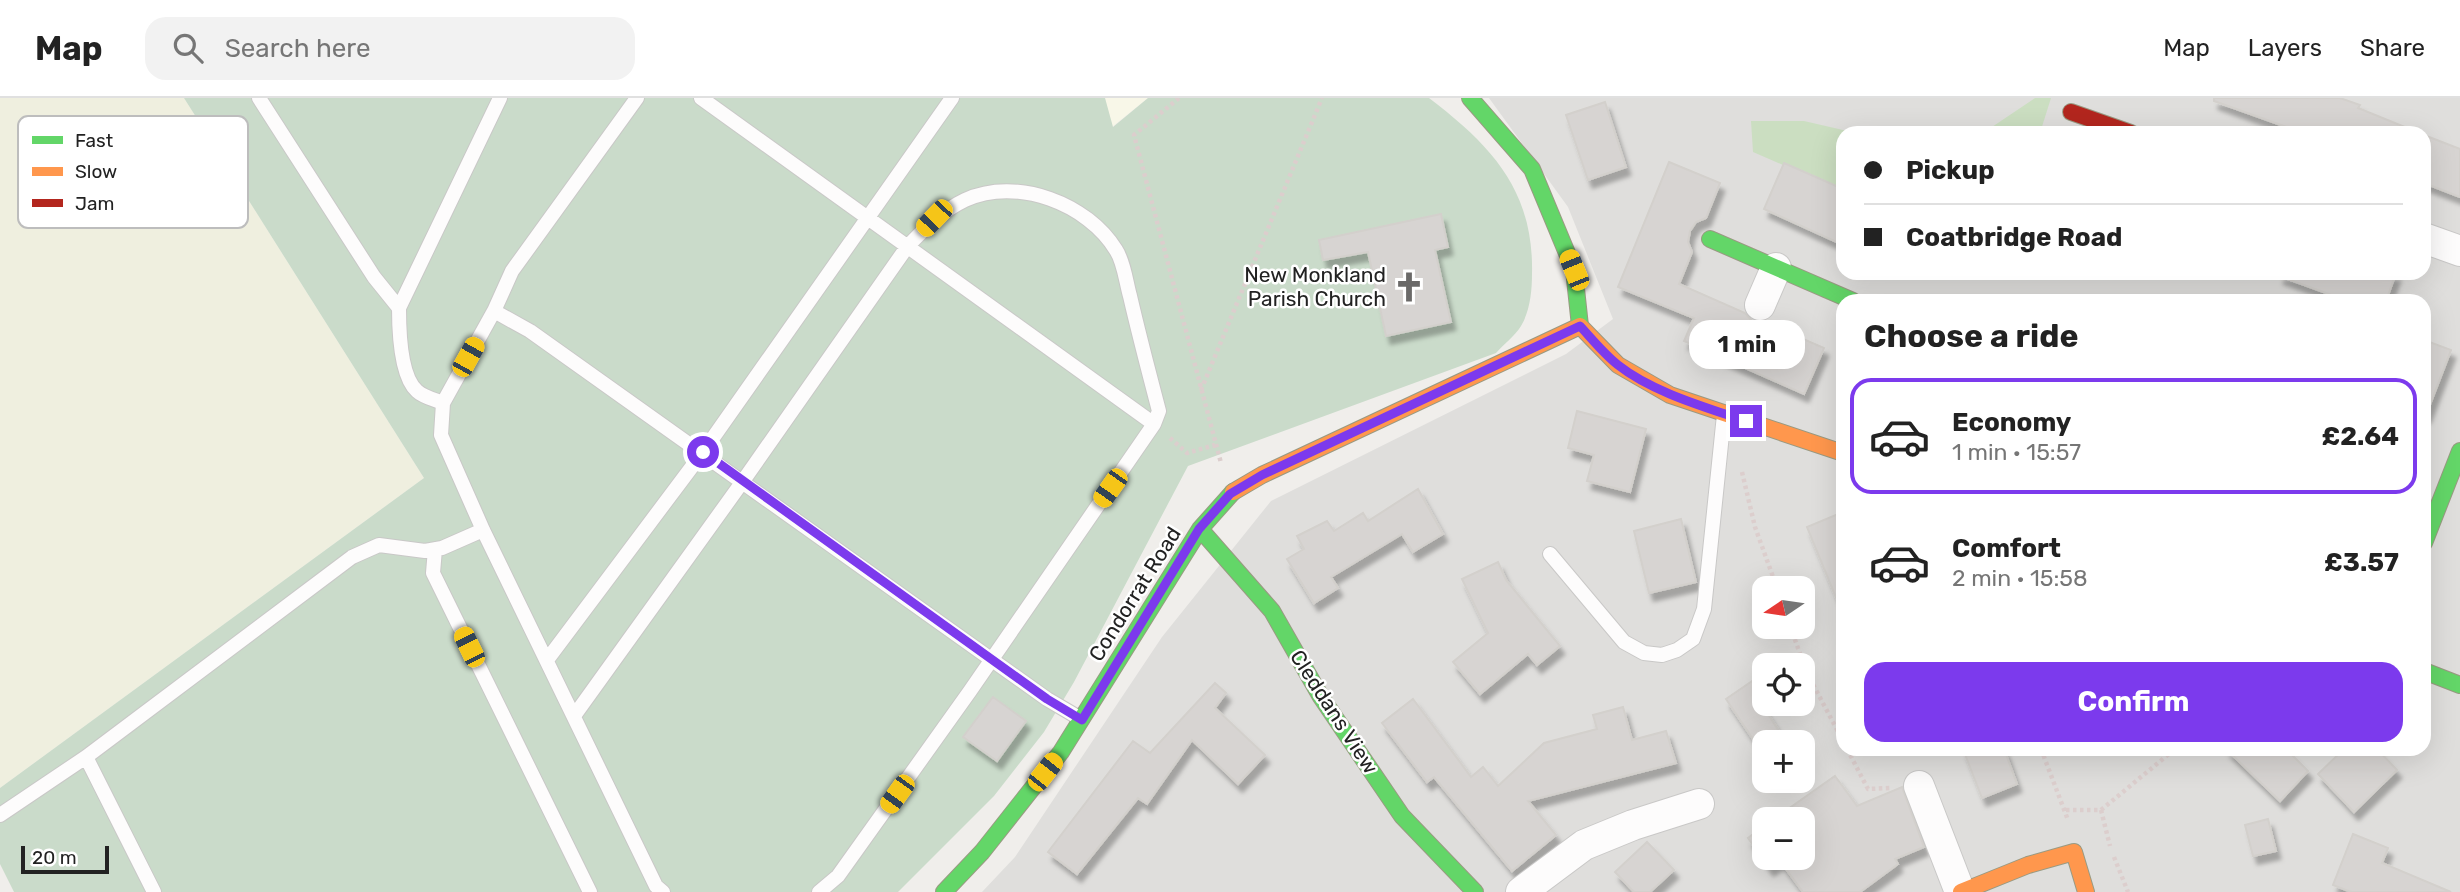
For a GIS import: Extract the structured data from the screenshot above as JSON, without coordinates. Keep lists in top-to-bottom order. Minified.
{"streets":{"main road":["Condorrat Road","Cleddans View"]},"crossings":[["Condorrat Road","Cleddans View"]],"places":{"church":["New Monkland Parish Church"]},"legend":["Fast","Slow","Jam"],"scale_bar":"20 m","north":"left","page":{"header":"Map","search":"Search here","nav":["Map","Layers","Share"],"banner":["Pickup","Coatbridge Road"],"heading":"Choose a ride","bubble":"1 min","list":[{"name":"Economy","note":"1 min · 15:57","value":"£2.64"},{"name":"Comfort","note":"2 min · 15:58","value":"£3.57"}],"map_buttons":["+","−"],"buttons":"Confirm","scale":"20 m"}}
